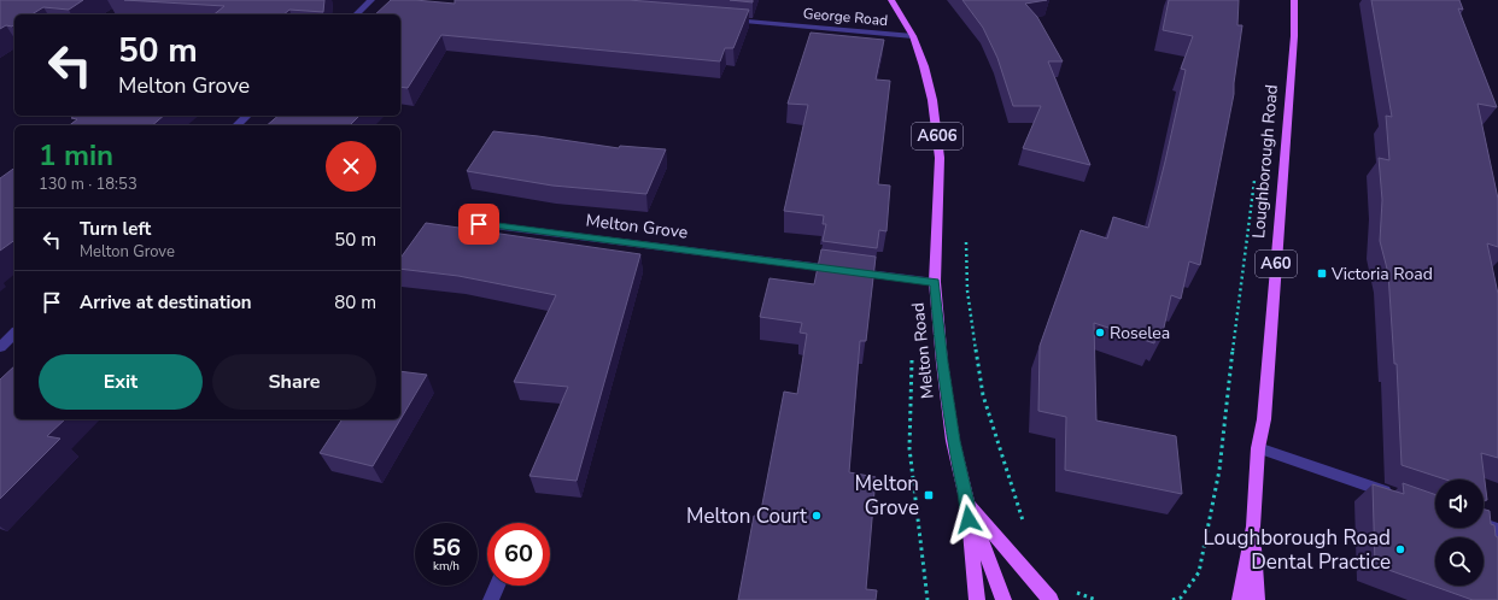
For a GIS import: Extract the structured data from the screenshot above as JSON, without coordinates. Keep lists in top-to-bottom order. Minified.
{"streets":{"main road":["A606","Loughborough Road","A60","Melton Road"],"street":["George Road","Melton Grove"]},"crossings":[["George Road","Melton Road"],["Melton Grove","Melton Road"]],"places":{"transit":["Victoria Road","Melton Grove"],"other":["Roselea","Melton Court","Loughborough Road Dental Practice"]},"page":{"turn":["50 m","Melton Grove"],"heading":["1 min","130 m · 18:53"],"list":[{"name":"Turn left","note":"Melton Grove","value":"50 m"},{"name":"Arrive at destination","value":"80 m"}],"buttons":["Exit","Share"],"speed":"56 km/h","limit":"60"}}
